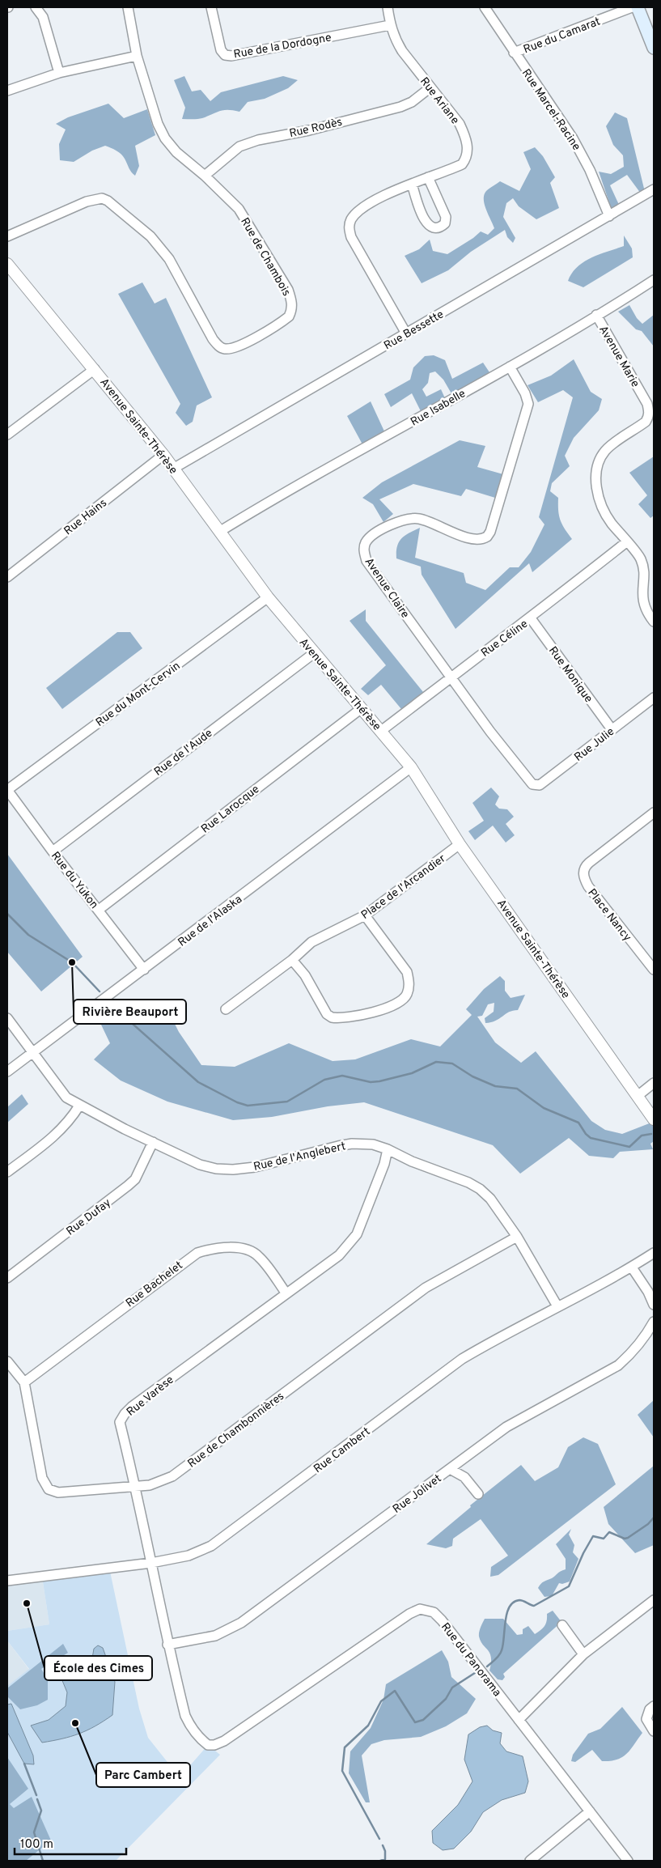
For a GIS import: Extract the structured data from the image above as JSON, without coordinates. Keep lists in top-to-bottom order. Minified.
{"streets":{"street":["Rue du Camarat","Rue de la Dordogne","Rue Ariane","Rue Marcel-Racine","Rue Rodès","Rue de Chambois","Rue Bessette","Avenue Marie","Rue Isabelle","Avenue Sainte-Thérèse","Rue Hains","Avenue Claire","Rue Céline","Rue Monique","Rue du Mont-Cervin","Rue Julie","Rue de l'Aude","Rue Larocque","Rue du Yukon","Place de l'Arcandier","Place Nancy","Rue de l'Alaska","Rue de l'Anglebert","Rue Dufay","Rue Bachelet","Rue Varèse","Rue de Chambonnières","Rue Cambert","Rue Jolivet","Rue du Panorama"]},"crossings":[["Rue du Camarat","Rue Marcel-Racine"],["Rue de la Dordogne","Rue Ariane"],["Rue Ariane","Rue Rodès"],["Rue Ariane","Rue Bessette"],["Rue Marcel-Racine","Rue Bessette"],["Rue Rodès","Rue de Chambois"],["Rue Bessette","Avenue Sainte-Thérèse"],["Avenue Marie","Rue Isabelle"],["Avenue Marie","Rue Céline"],["Rue Isabelle","Avenue Sainte-Thérèse"],["Rue Isabelle","Avenue Claire"],["Avenue Sainte-Thérèse","Rue Hains"],["Avenue Sainte-Thérèse","Rue Céline"],["Avenue Sainte-Thérèse","Rue du Mont-Cervin"],["Avenue Sainte-Thérèse","Rue de l'Aude"],["Avenue Sainte-Thérèse","Rue Larocque"],["Avenue Sainte-Thérèse","Place de l'Arcandier"],["Avenue Sainte-Thérèse","Rue de l'Alaska"],["Avenue Claire","Rue Céline"],["Avenue Claire","Rue Julie"],["Rue Céline","Rue Monique"],["Rue Monique","Rue Julie"],["Rue du Mont-Cervin","Rue du Yukon"],["Rue de l'Aude","Rue du Yukon"],["Rue Larocque","Rue du Yukon"],["Rue du Yukon","Rue de l'Alaska"],["Rue de l'Alaska","Rue de l'Anglebert"],["Rue de l'Anglebert","Rue Dufay"],["Rue de l'Anglebert","Rue Varèse"],["Rue de l'Anglebert","Rue de Chambonnières"],["Rue de l'Anglebert","Rue Cambert"],["Rue Bachelet","Rue Varèse"],["Rue Bachelet","Rue de Chambonnières"],["Rue Varèse","Rue de Chambonnières"],["Rue Varèse","Rue Cambert"],["Rue Varèse","Rue Jolivet"],["Rue Varèse","Rue du Panorama"]],"places":["Rivière Beauport","École des Cimes","Parc Cambert"],"scale_bar":"100 m"}
